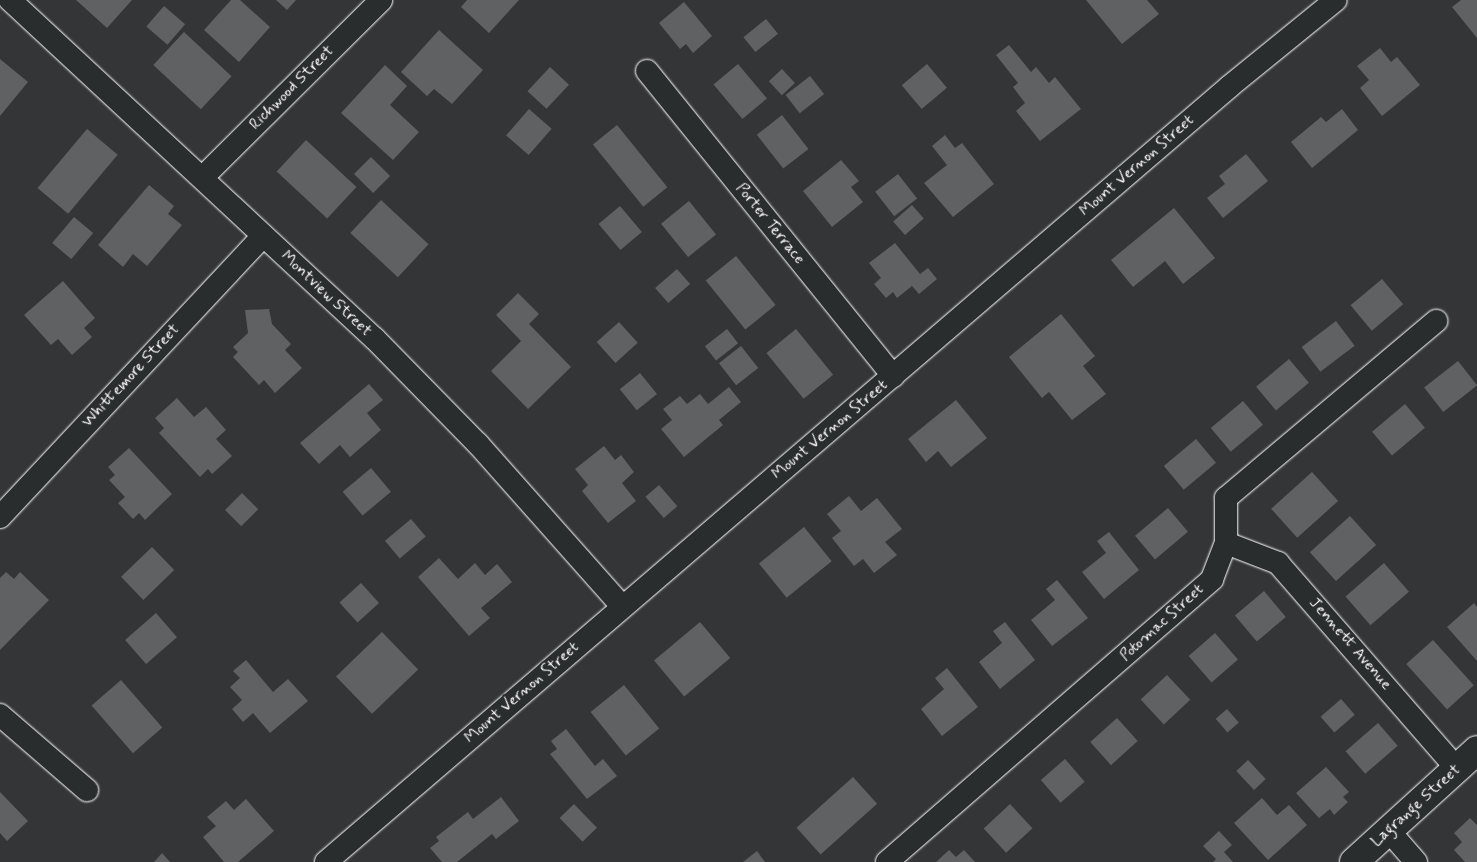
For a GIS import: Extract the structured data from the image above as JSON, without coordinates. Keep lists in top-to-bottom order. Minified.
{"streets":{"main road":["Lagrange Street"],"street":["Richwood Street","Mount Vernon Street","Porter Terrace","Montview Street","Whittemore Street","Potomac Street","Jennett Avenue"]},"crossings":[["Richwood Street","Montview Street"],["Mount Vernon Street","Porter Terrace"],["Mount Vernon Street","Montview Street"],["Montview Street","Whittemore Street"],["Potomac Street","Jennett Avenue"],["Jennett Avenue","Lagrange Street"]]}
